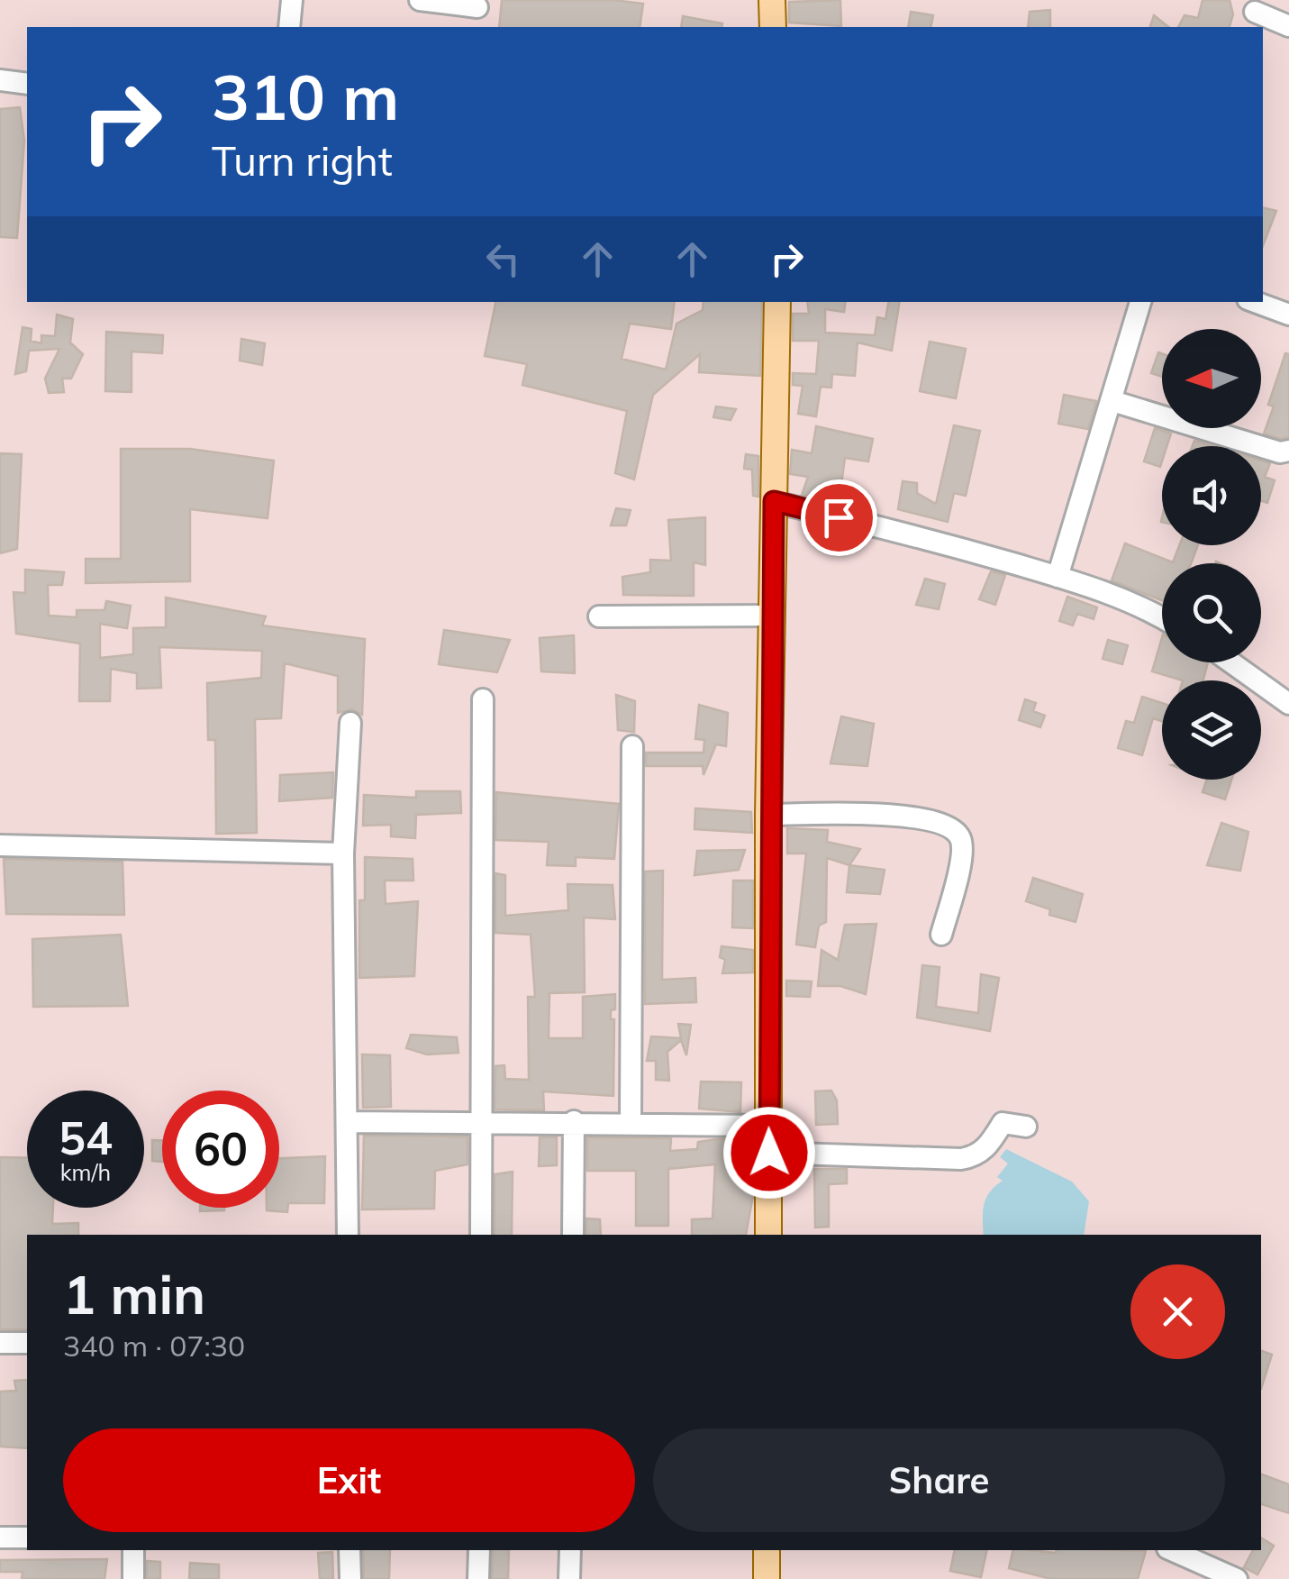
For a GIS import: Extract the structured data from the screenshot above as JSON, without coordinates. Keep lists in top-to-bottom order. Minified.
{"north":"left","page":{"turn":["310 m","Turn right"],"speed":"54 km/h","limit":"60","heading":["1 min","340 m · 07:30"],"buttons":["Exit","Share"]}}
